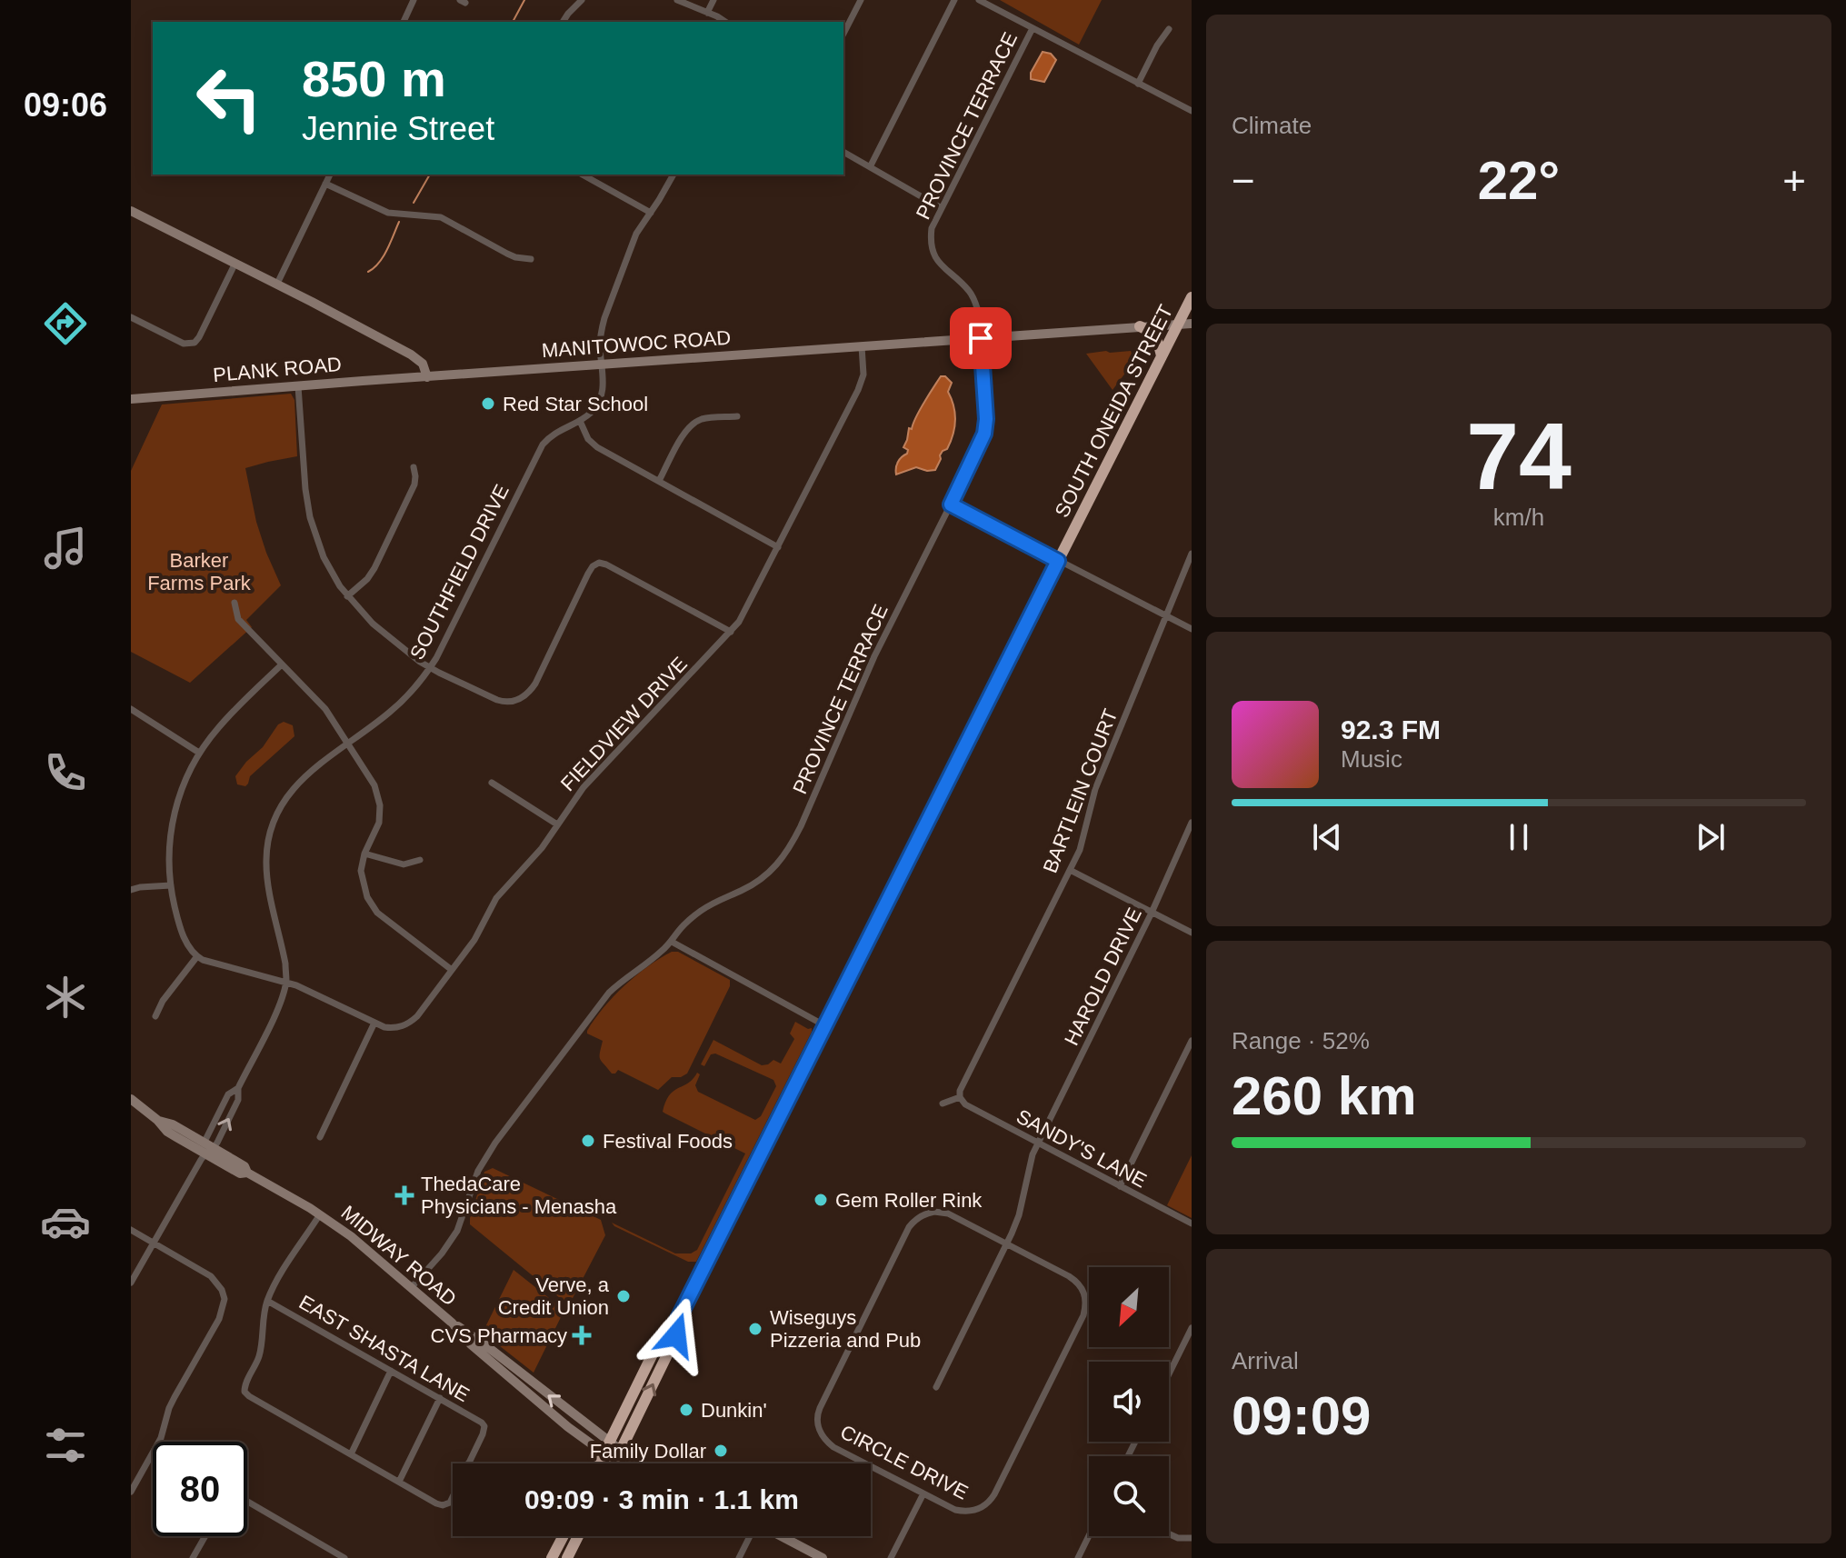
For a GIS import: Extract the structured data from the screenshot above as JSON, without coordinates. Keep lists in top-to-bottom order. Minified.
{"streets":{"highway":["SOUTH ONEIDA STREET"],"street":["PROVINCE TERRACE","MANITOWOC ROAD","PLANK ROAD","SOUTHFIELD DRIVE","FIELDVIEW DRIVE","BARTLEIN COURT","HAROLD DRIVE","SANDY'S LANE","MIDWAY ROAD","EAST SHASTA LANE","CIRCLE DRIVE"]},"crossings":[["PROVINCE TERRACE","MANITOWOC ROAD"],["PROVINCE TERRACE","MIDWAY ROAD"],["MANITOWOC ROAD","PLANK ROAD"],["MANITOWOC ROAD","SOUTH ONEIDA STREET"],["MANITOWOC ROAD","SOUTHFIELD DRIVE"],["MANITOWOC ROAD","FIELDVIEW DRIVE"],["SOUTH ONEIDA STREET","MIDWAY ROAD"],["SOUTHFIELD DRIVE","FIELDVIEW DRIVE"],["SOUTHFIELD DRIVE","MIDWAY ROAD"],["BARTLEIN COURT","SANDY'S LANE"],["HAROLD DRIVE","SANDY'S LANE"],["HAROLD DRIVE","CIRCLE DRIVE"]],"parks":["Barker Farms Park"],"places":{"other":["Red Star School","Festival Foods","Gem Roller Rink","Verve, a Credit Union","Wiseguys Pizzeria and Pub","Dunkin'","Family Dollar"],"health":["ThedaCare Physicians - Menasha","CVS Pharmacy"]},"north":"bottom left","page":{"tabs":"09:06","tile":["Climate",["74","km/h"],["Range · 52%","260 km"],["Arrival","09:09"]],"turn":["850 m","Jennie Street"],"heat":["−","22°","+"],"song":["92.3 FM","Music"],"limit":"80","trip":"09:09 · 3 min · 1.1 km"}}
